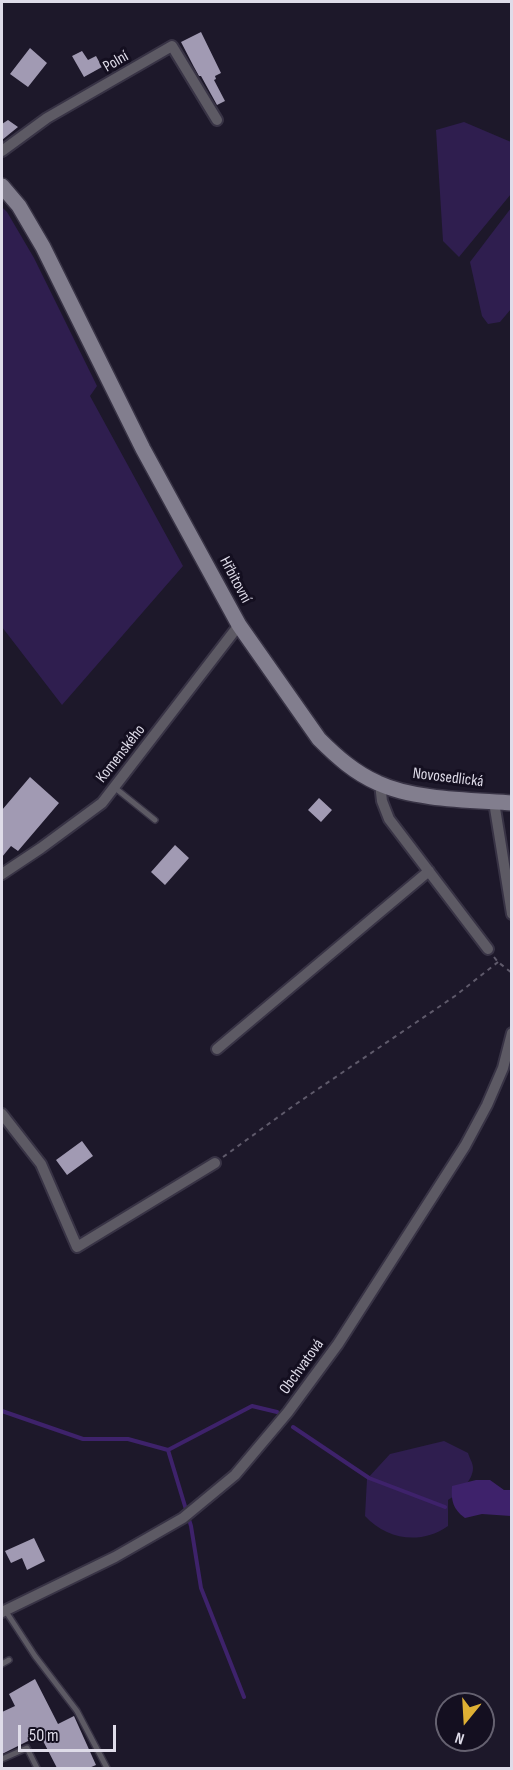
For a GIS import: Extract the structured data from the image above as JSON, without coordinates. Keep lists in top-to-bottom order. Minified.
{"streets":{"street":["Polní","Hřbitovní","Komenského","Novosedlická","Obchvatová"]},"crossings":[["Hřbitovní","Komenského"],["Hřbitovní","Novosedlická"]],"scale_bar":"50 m","north":"bottom"}
